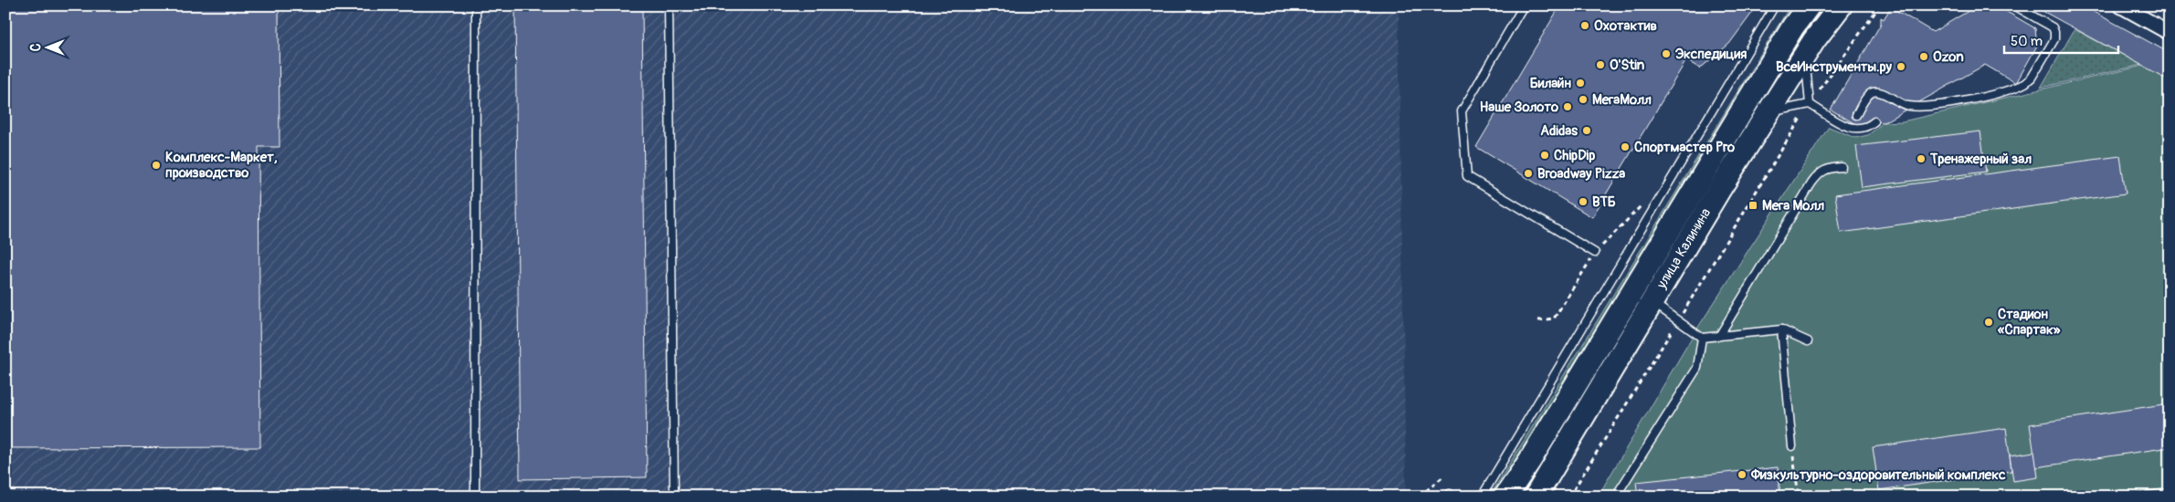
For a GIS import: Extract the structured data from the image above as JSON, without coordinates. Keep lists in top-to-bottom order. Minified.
{"streets":{"main road":["улица Калинина"]},"places":{"other":["Охотактив","Экспедиция","Ozon","O'Stin","ВсеИнструменты.ру","Билайн","МегаМолл","Наше Золото","Adidas","Спортмастер Pro","ChipDip","Тренажерный зал","Комплекс-Маркет, производство","Broadway Pizza","ВТБ","Стадион «Спартак»","Физкультурно-оздоровительный комплекс"],"transit":["Мега Молл"]},"scale_bar":"50 m","north":"left"}
